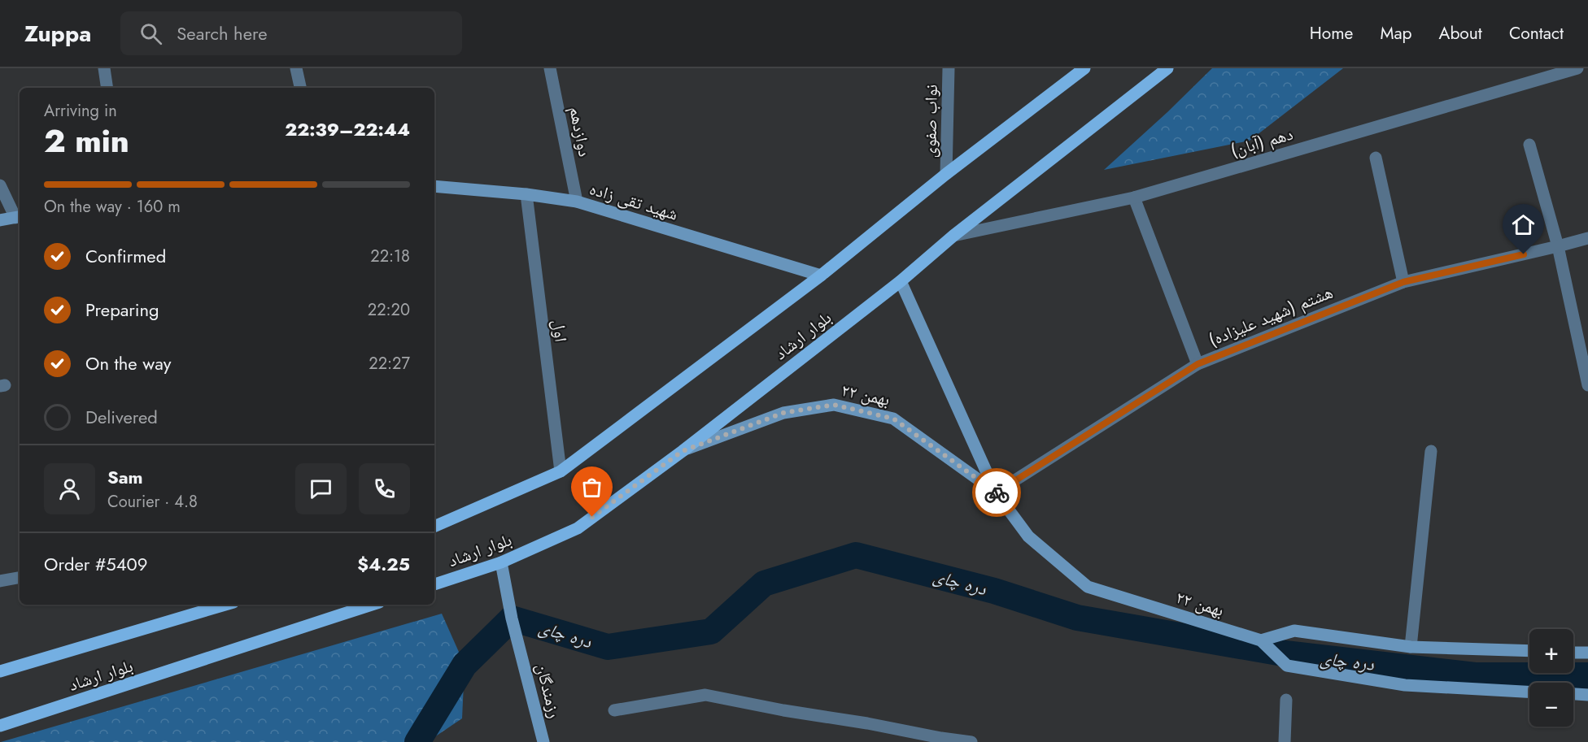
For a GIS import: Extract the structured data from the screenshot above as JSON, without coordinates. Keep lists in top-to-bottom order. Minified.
{"streets":{"main road":["بلوار ارشاد"],"street":["نواب صفوی","دوازدهم","دهم (آبان)","شهید تقی زاده","هشتم (شهید علیزاده)","اول","۲۲ بهمن","رزمندگان"]},"crossings":[["دوازدهم","شهید تقی زاده"],["دهم (آبان)","بلوار ارشاد"],["شهید تقی زاده","اول"],["هشتم (شهید علیزاده)","۲۲ بهمن"],["بلوار ارشاد","۲۲ بهمن"],["بلوار ارشاد","رزمندگان"]],"water":["دره چای"],"page":{"header":"Zuppa","search":"Search here","nav":["Home","Map","About","Contact"],"heading":["2 min","Arriving in","22:39–22:44"],"panel":["Sam","Courier · 4.8","Order #5409","$4.25"],"bar":"On the way · 160 m","list":[["Confirmed","22:18"],["Preparing","22:20"],["On the way","22:27"],"Delivered"],"map_buttons":["+","−"]}}
